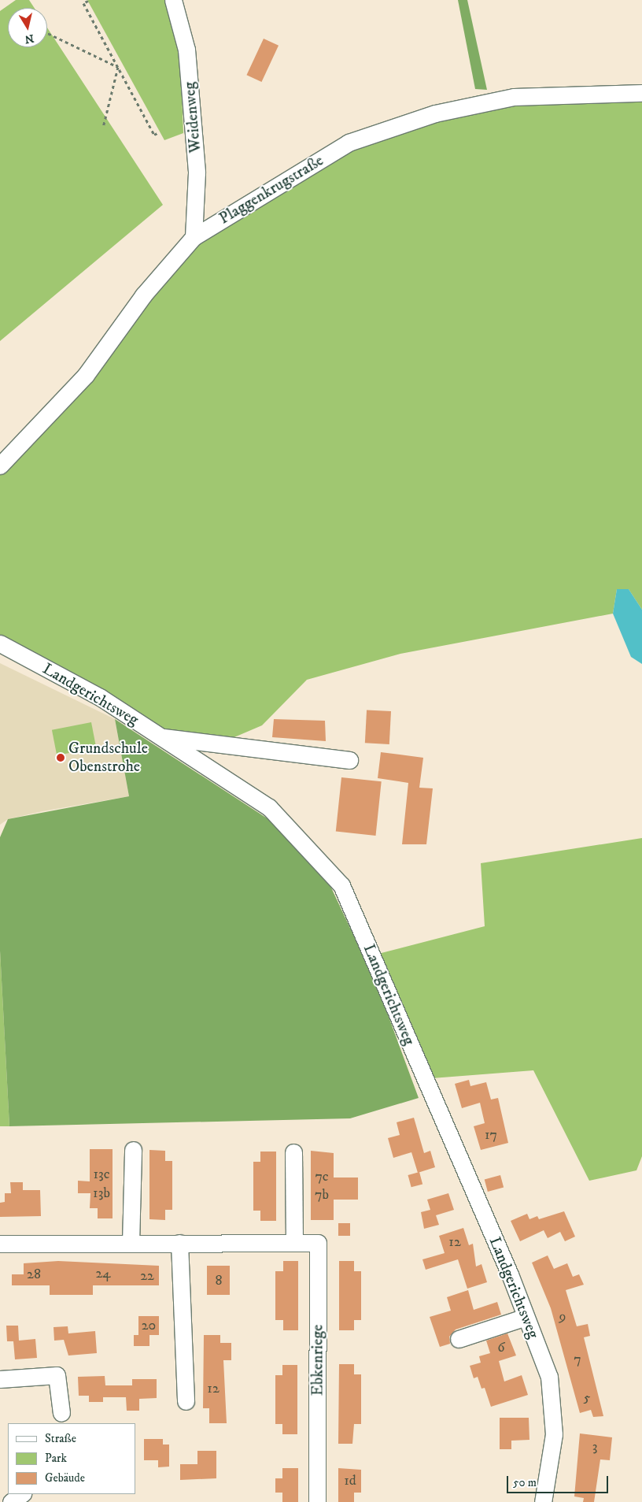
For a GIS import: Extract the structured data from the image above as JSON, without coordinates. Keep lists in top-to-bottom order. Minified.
{"streets":{"street":["Weidenweg","Plaggenkrugstraße","Landgerichtsweg","Ebkenriege"]},"crossings":[["Weidenweg","Plaggenkrugstraße"]],"places":["Grundschule Obenstrohe"],"house_numbers":["17","13c","7c","13b","7b","12","24","28","22","8","9","20","6","7","12","5","3","1d"],"legend":["Straße","Park","Gebäude"],"scale_bar":"50 m","north":"bottom"}
